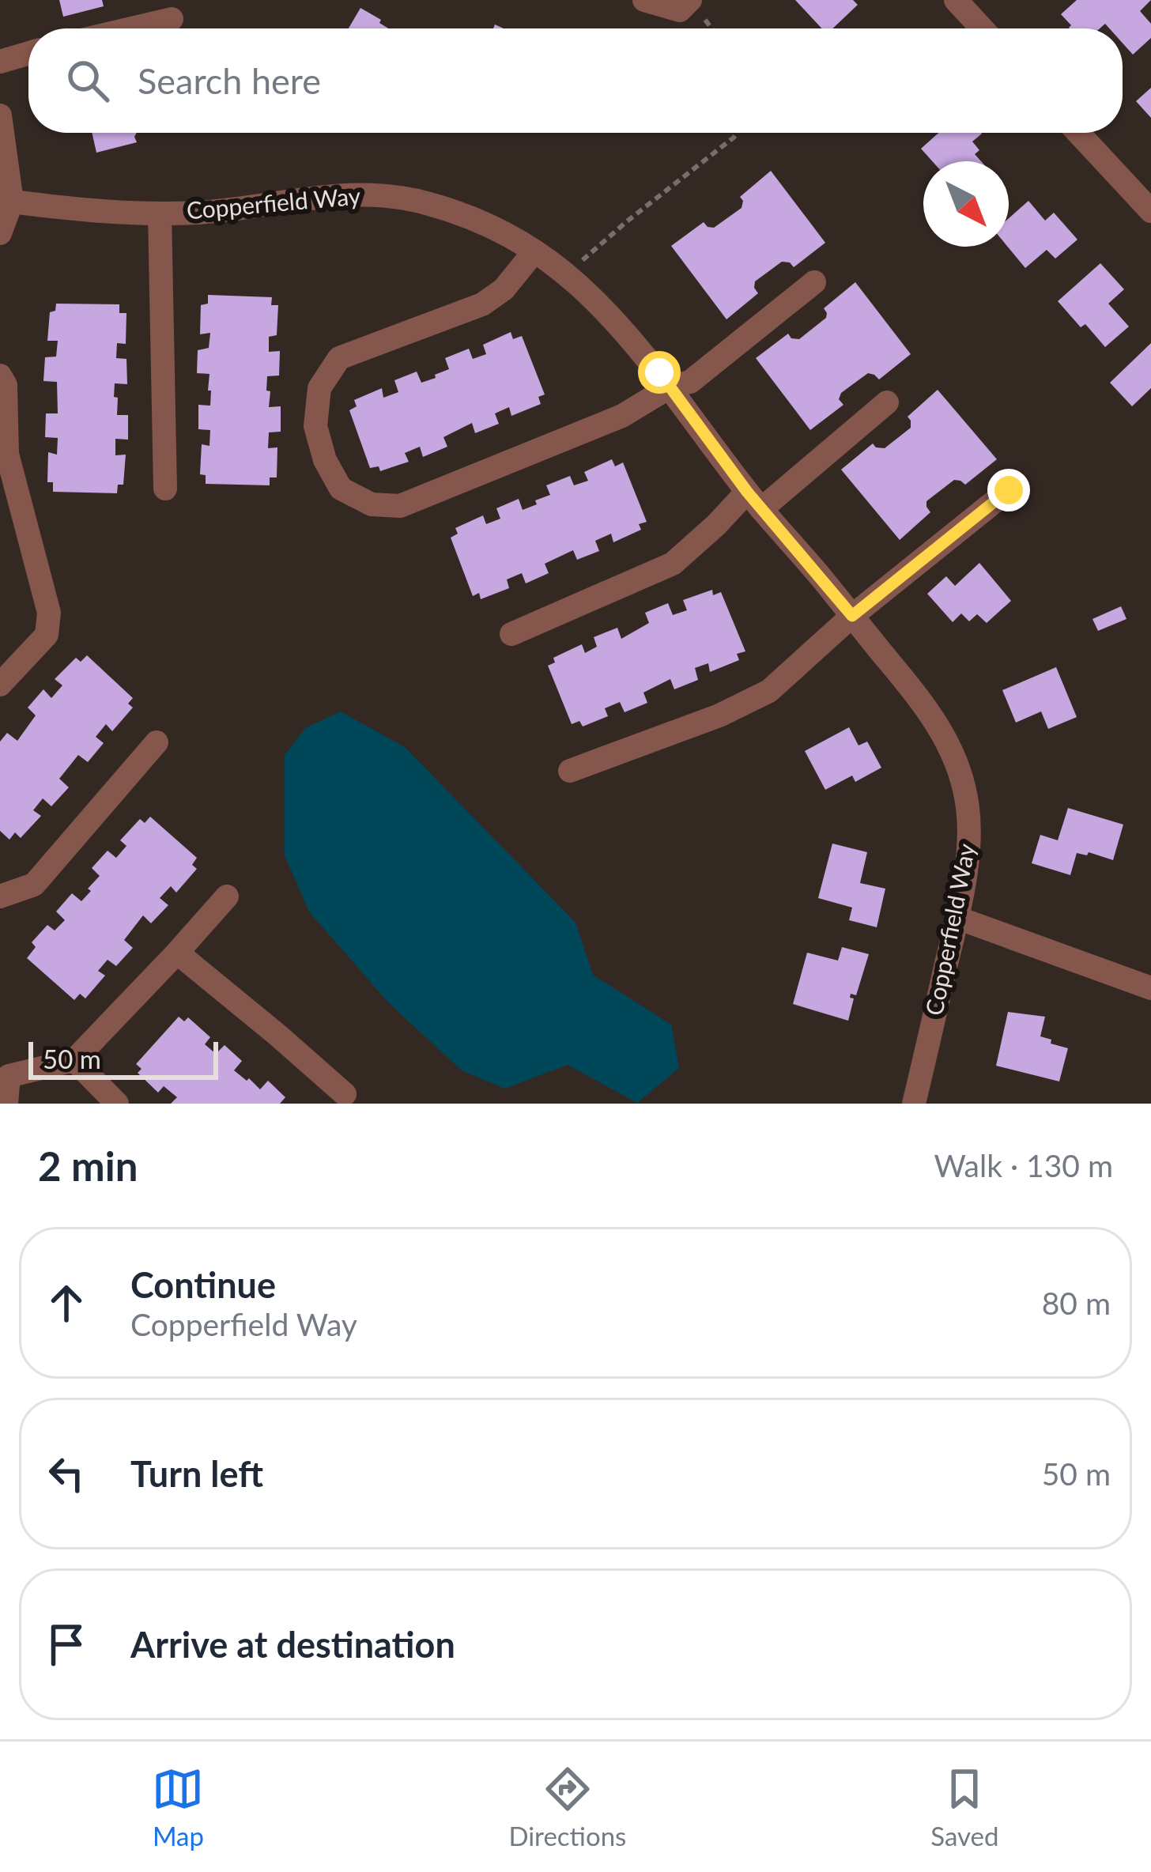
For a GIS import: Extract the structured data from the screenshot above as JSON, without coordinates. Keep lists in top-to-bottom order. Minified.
{"streets":{"street":["Copperfield Way"]},"scale_bar":"50 m","north":"bottom right","page":{"search":"Search here","scale":"50 m","heading":["2 min","Walk · 130 m"],"list":[["Continue","Copperfield Way","80 m"],["Turn left","50 m"],"Arrive at destination"],"nav":["Map","Directions","Saved"]}}
